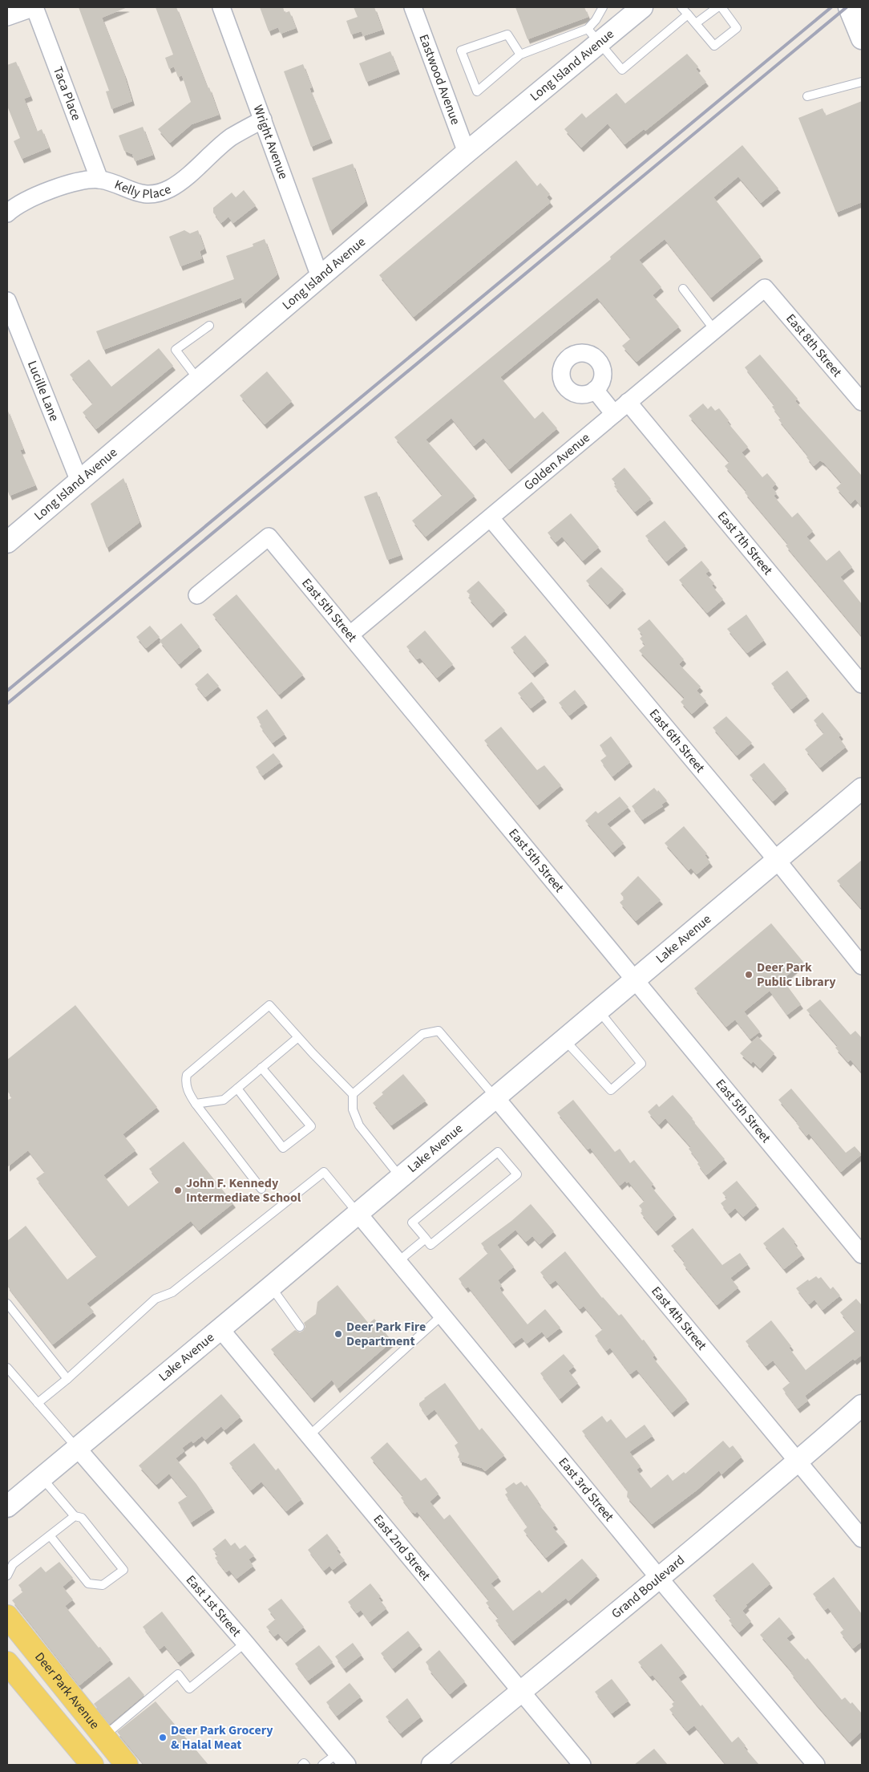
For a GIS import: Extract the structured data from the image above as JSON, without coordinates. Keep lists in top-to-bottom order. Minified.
{"streets":{"main road":["Deer Park Avenue"],"street":["Long Island Avenue","Eastwood Avenue","Taca Place","Wright Avenue","Kelly Place","East 8th Street","Lucille Lane","Golden Avenue","East 7th Street","East 5th Street","East 6th Street","Lake Avenue","East 4th Street","East 3rd Street","East 2nd Street","Grand Boulevard","East 1st Street"]},"crossings":[["Long Island Avenue","Eastwood Avenue"],["Long Island Avenue","Wright Avenue"],["Long Island Avenue","Lucille Lane"],["Taca Place","Kelly Place"],["Wright Avenue","Kelly Place"],["East 8th Street","Golden Avenue"],["Golden Avenue","East 7th Street"],["Golden Avenue","East 5th Street"],["Golden Avenue","East 6th Street"],["East 5th Street","Lake Avenue"],["East 6th Street","Lake Avenue"],["Lake Avenue","East 4th Street"],["Lake Avenue","East 3rd Street"],["Lake Avenue","East 2nd Street"],["Lake Avenue","East 1st Street"],["East 4th Street","Grand Boulevard"],["East 3rd Street","Grand Boulevard"],["East 2nd Street","Grand Boulevard"]],"places":["Deer Park Public Library","John F. Kennedy Intermediate School","Deer Park Fire Department","Deer Park Grocery & Halal Meat"]}
